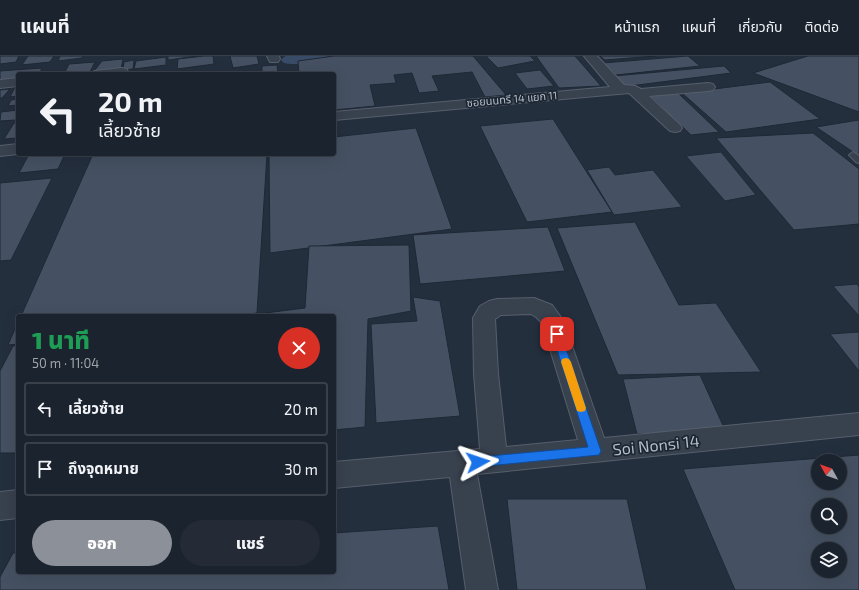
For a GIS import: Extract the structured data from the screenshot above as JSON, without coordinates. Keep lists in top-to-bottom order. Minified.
{"streets":{"street":["ซอยนนทรี 14 แยก 11","Soi Nonsi 14"]},"north":"top left","page":{"header":"แผนที่","nav":["หน้าแรก","แผนที่","เกี่ยวกับ","ติดต่อ"],"turn":["20 m","เลี้ยวซ้าย"],"heading":["1 นาที","50 m · 11:04"],"list":[{"name":"เลี้ยวซ้าย","value":"20 m"},{"name":"ถึงจุดหมาย","value":"30 m"}],"buttons":["ออก","แชร์"]}}
